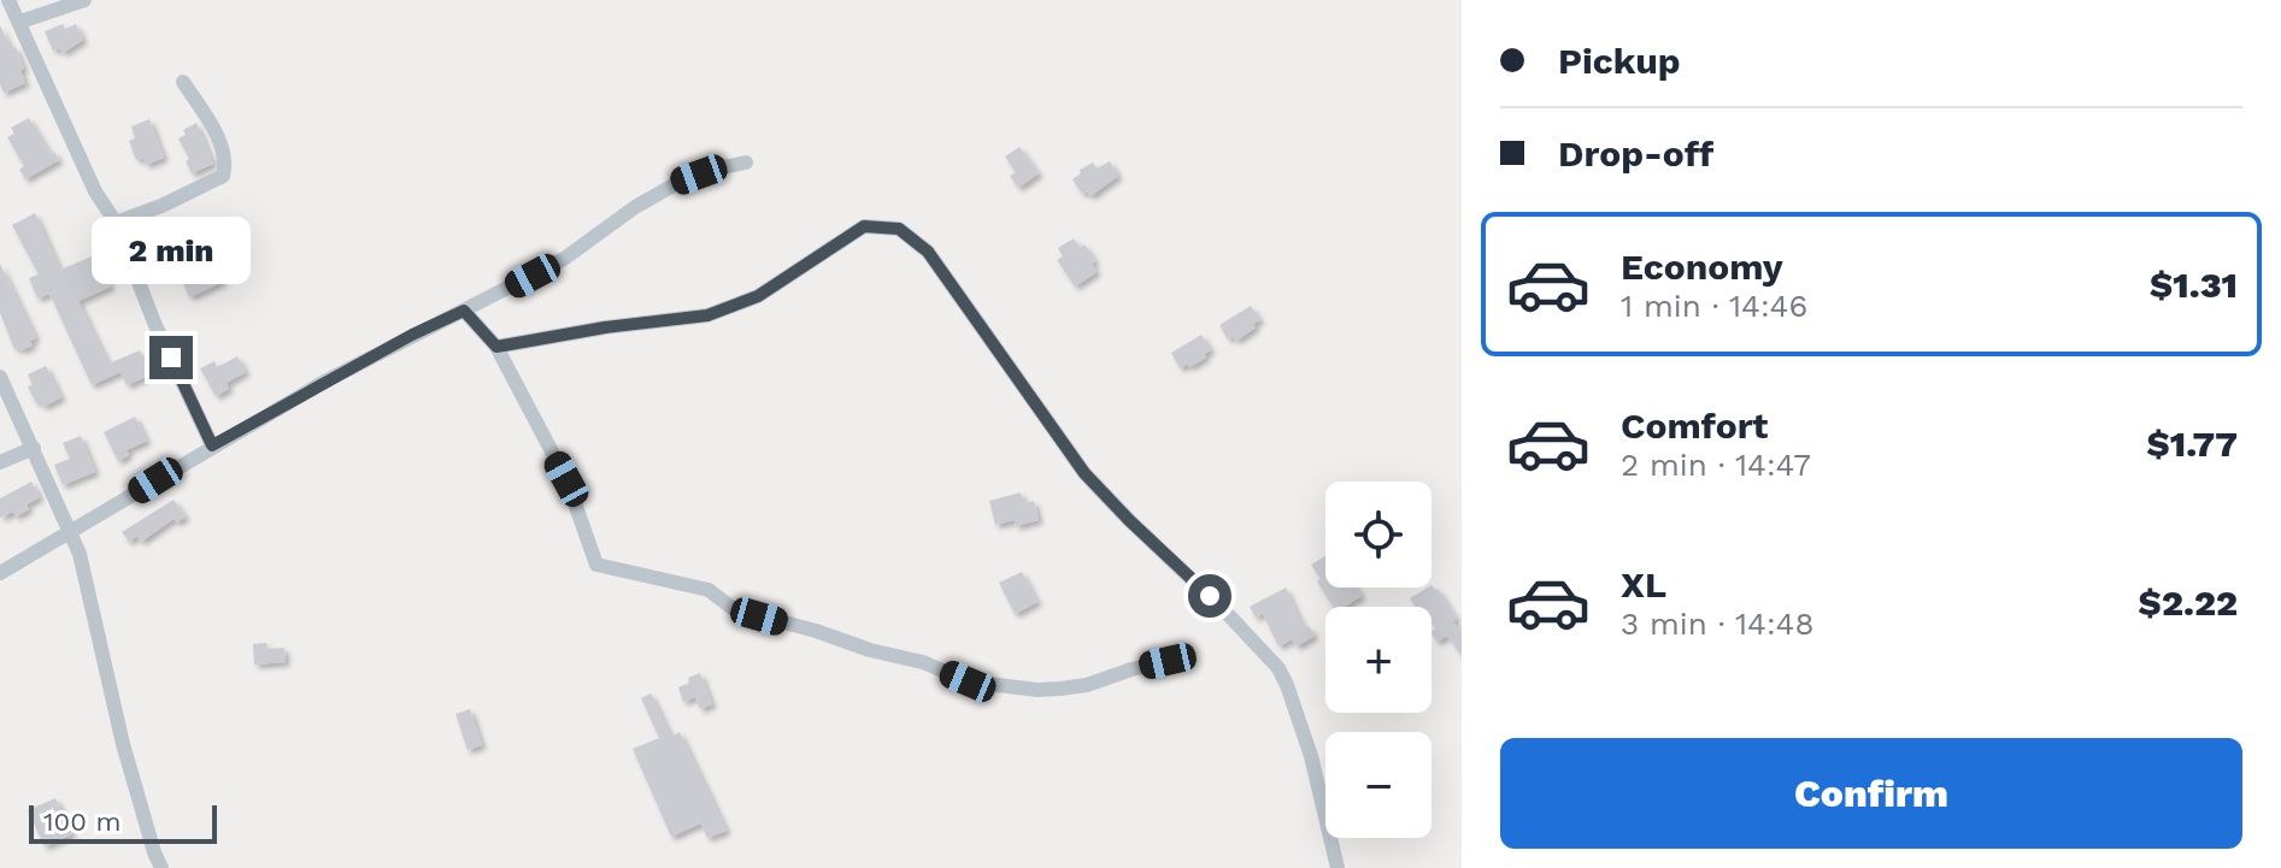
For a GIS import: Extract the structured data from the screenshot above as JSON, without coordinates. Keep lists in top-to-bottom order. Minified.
{"scale_bar":"100 m","page":{"banner":["Pickup","Drop-off"],"list":[{"name":"Economy","note":"1 min · 14:46","value":"$1.31"},{"name":"Comfort","note":"2 min · 14:47","value":"$1.77"},{"name":"XL","note":"3 min · 14:48","value":"$2.22"}],"bubble":"2 min","map_buttons":["+","−"],"buttons":"Confirm","scale":"100 m"}}
